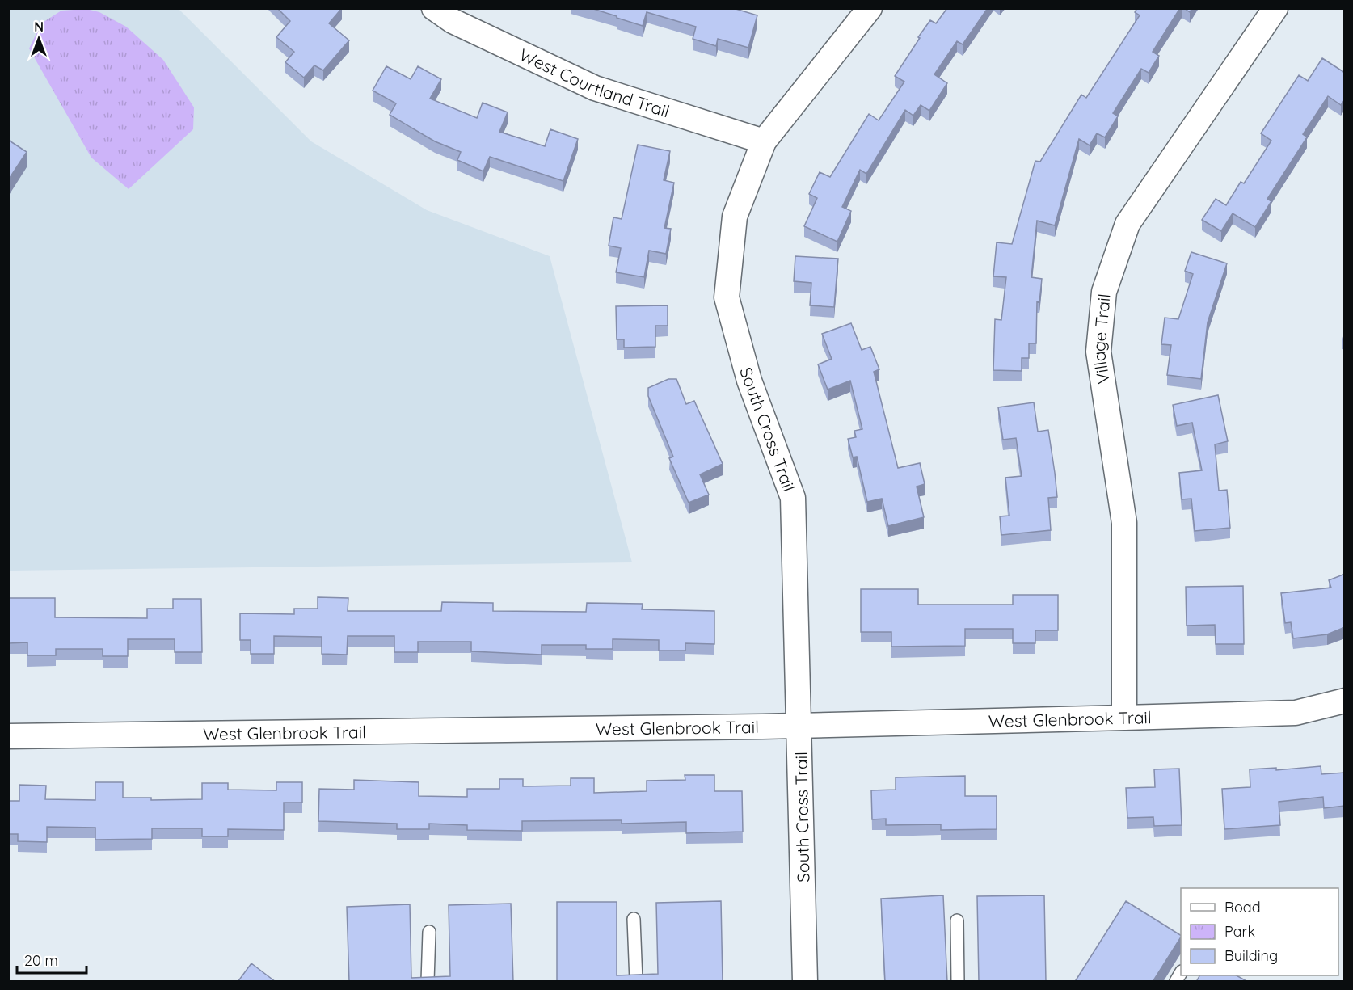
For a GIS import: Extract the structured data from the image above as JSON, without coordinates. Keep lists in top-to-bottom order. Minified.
{"streets":{"street":["West Courtland Trail","Village Trail","South Cross Trail","West Glenbrook Trail"]},"crossings":[["West Courtland Trail","South Cross Trail"],["Village Trail","West Glenbrook Trail"],["South Cross Trail","West Glenbrook Trail"]],"legend":["Road","Park","Building"],"scale_bar":"20 m","north":"top"}
